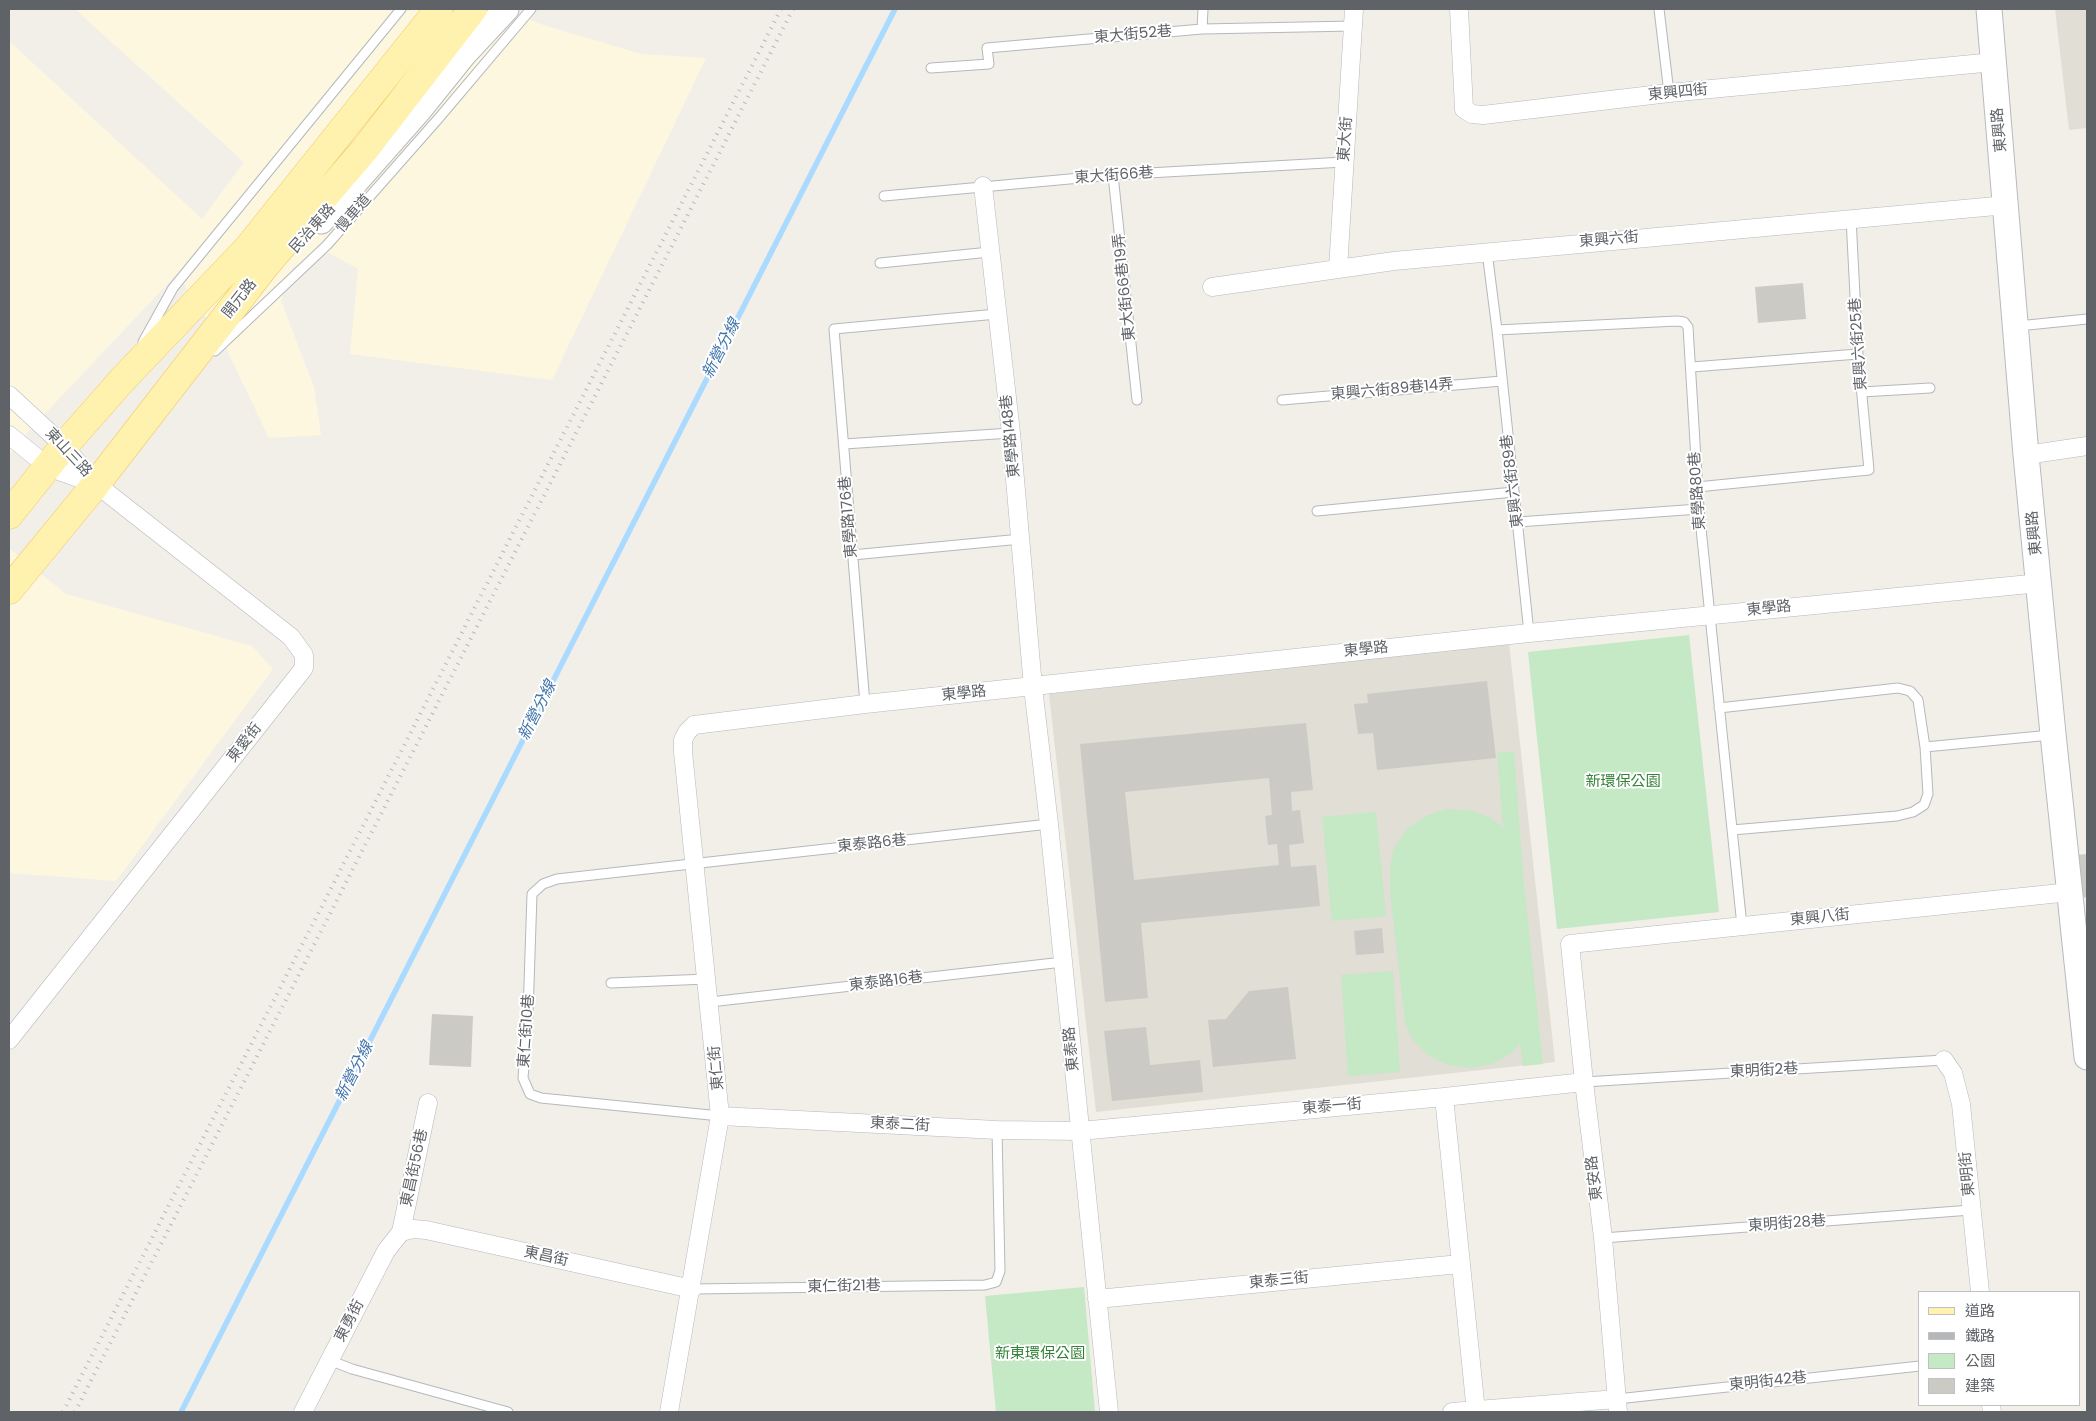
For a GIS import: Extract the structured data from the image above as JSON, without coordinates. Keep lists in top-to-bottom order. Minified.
{"streets":{"main road":["開元路"],"street":["東興四街","東興路","東大街","民治東路","東興六街","東學路148巷","東山三路","東學路","東愛街","東興八街","東泰路","東仁街","東泰一街","東泰二街","東昌街56巷","東明街","東安路","東昌街","東泰三街","東勇街"],"lane":["東大街52巷","東大街66巷","慢車道","東大街66巷19弄","東興六街25巷","東興六街89巷14弄","東興六街89巷","東學路80巷","東學路176巷","東泰路6巷","東泰路16巷","東仁街10巷","東明街2巷","東明街28巷","東仁街21巷","東明街42巷"]},"crossings":[["東大街52巷","東大街"],["東興四街","東興路"],["東興路","東興六街"],["東興路","東學路"],["東興路","東興八街"],["東大街","東大街66巷"],["東大街","東興六街"],["東大街66巷","東大街66巷19弄"],["東大街66巷","東學路148巷"],["民治東路","開元路"],["東興六街","東興六街25巷"],["東興六街","東興六街89巷"],["開元路","東山三路"],["開元路","東愛街"],["東興六街25巷","東學路80巷"],["東興六街89巷14弄","東興六街89巷"],["東學路148巷","東學路176巷"],["東學路148巷","東學路"],["東學路148巷","東泰路"],["東山三路","東愛街"],["東興六街89巷","東學路"],["東學路80巷","東學路"],["東學路80巷","東興八街"],["東學路176巷","東學路"],["東學路","東泰路"],["東學路","東仁街"],["東泰路6巷","東仁街10巷"],["東泰路6巷","東泰路"],["東泰路6巷","東仁街"],["東興八街","東安路"],["東泰路16巷","東泰路"],["東泰路16巷","東仁街"],["東仁街10巷","東仁街"],["東仁街10巷","東泰二街"],["東泰路","東泰一街"],["東泰路","東泰二街"],["東泰路","東泰三街"],["東仁街","東泰二街"],["東仁街","東昌街"],["東仁街","東仁街21巷"],["東明街2巷","東泰一街"],["東明街2巷","東明街"],["東明街2巷","東安路"],["東泰一街","東泰二街"],["東泰一街","東安路"],["東泰二街","東仁街21巷"],["東昌街56巷","東昌街"],["東昌街56巷","東勇街"],["東明街","東明街28巷"],["東安路","東明街28巷"],["東安路","東明街42巷"],["東昌街","東仁街21巷"],["東昌街","東勇街"]],"water":["新營分線"],"parks":["新環保公園","新東環保公園"],"legend":["道路","鐵路","公園","建築"]}
